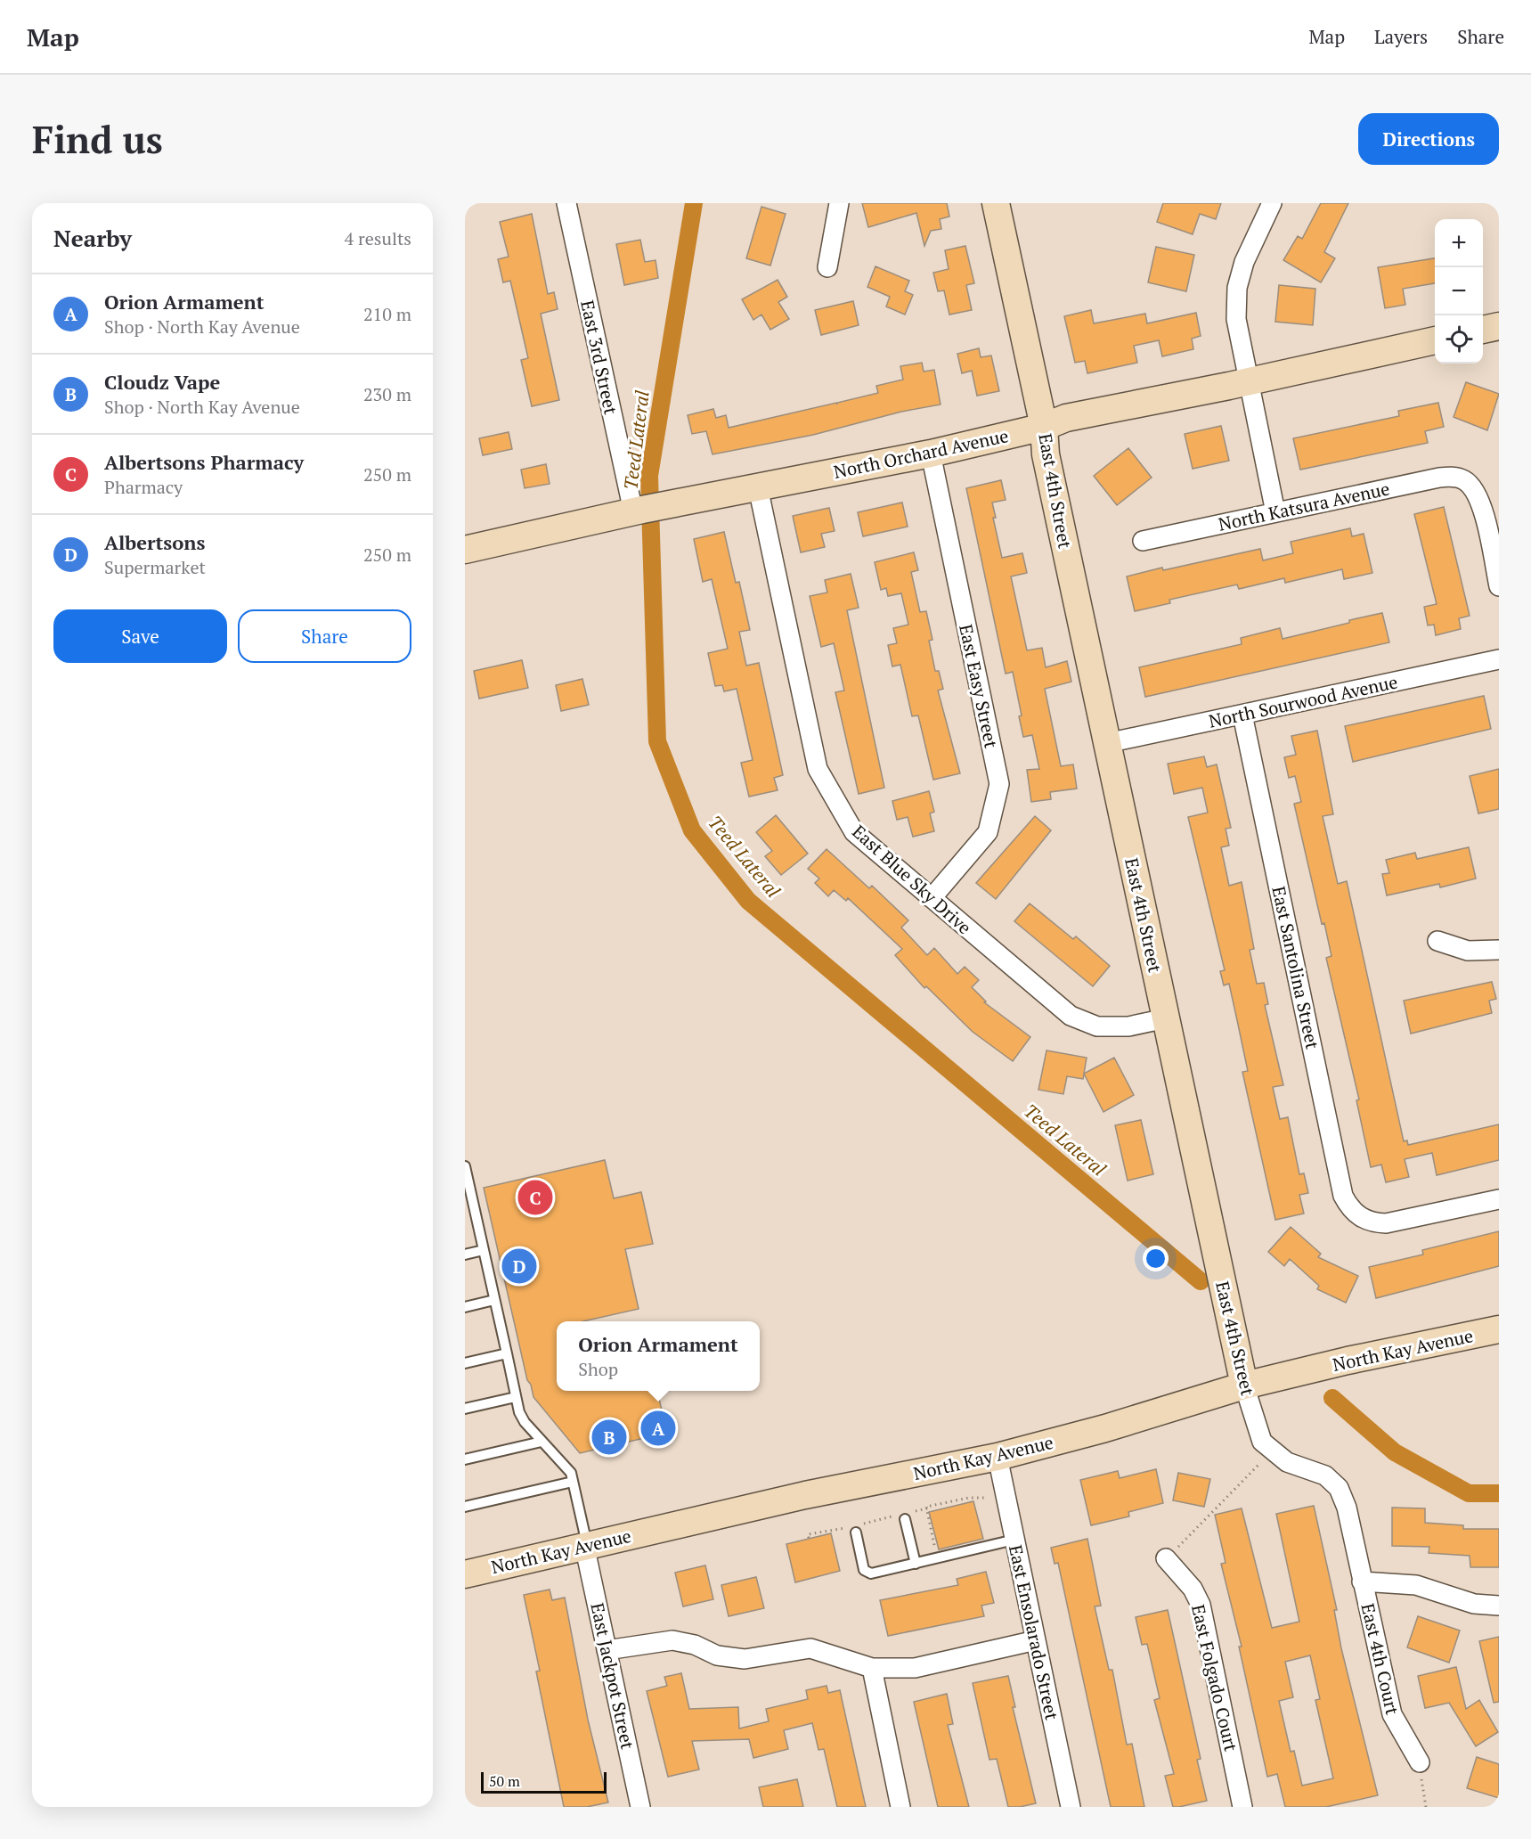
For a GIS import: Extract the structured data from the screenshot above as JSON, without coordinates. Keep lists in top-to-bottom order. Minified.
{"streets":{"street":["East 3rd Street","North Orchard Avenue","East 4th Street","North Katsura Avenue","East Easy Street","North Sourwood Avenue","East Blue Sky Drive","East Santolina Street","North Kay Avenue","East Ensolarado Street","East 4th Court","East Jackpot Street","East Folgado Court"]},"crossings":[["East 3rd Street","North Orchard Avenue"],["North Orchard Avenue","East 4th Street"],["North Orchard Avenue","East Easy Street"],["North Orchard Avenue","East Blue Sky Drive"],["East 4th Street","North Sourwood Avenue"],["East 4th Street","East Blue Sky Drive"],["East 4th Street","North Kay Avenue"],["East 4th Street","East 4th Court"],["East Easy Street","East Blue Sky Drive"],["North Sourwood Avenue","East Santolina Street"],["North Kay Avenue","East Ensolarado Street"],["North Kay Avenue","East Jackpot Street"]],"water":["Teed Lateral"],"scale_bar":"50 m","page":{"header":"Map","nav":["Map","Layers","Share"],"buttons":["Directions",["Save","Share"]],"title":"Find us","heading":["Nearby","4 results"],"map_buttons":["+","−"],"list":[{"mark":"A","name":"Orion Armament","note":"Shop · North Kay Avenue","value":"210 m"},{"mark":"B","name":"Cloudz Vape","note":"Shop · North Kay Avenue","value":"230 m"},{"mark":"C","name":"Albertsons Pharmacy","note":"Pharmacy","value":"250 m"},{"mark":"D","name":"Albertsons","note":"Supermarket","value":"250 m"}],"pins":["C","D","A","B"],"popup":["Orion Armament","Shop"],"scale":"50 m"}}
